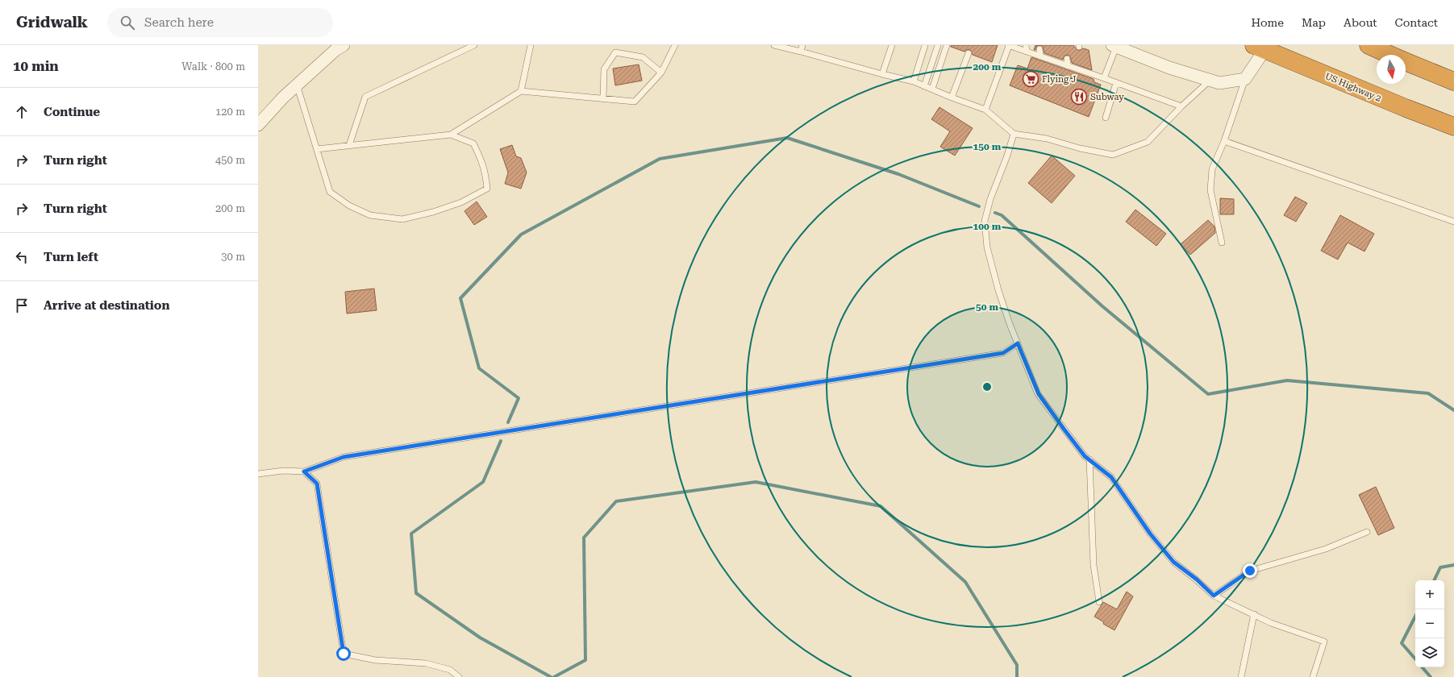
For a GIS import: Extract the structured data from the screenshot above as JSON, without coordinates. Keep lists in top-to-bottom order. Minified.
{"streets":{"highway":["US Highway 2"]},"places":{"supermarket":["Flying J"],"restaurant":["Subway"]},"north":"bottom","page":{"header":"Gridwalk","search":"Search here","nav":["Home","Map","About","Contact"],"heading":["10 min","Walk · 800 m"],"list":[["Continue","120 m"],["Turn right","450 m"],["Turn right","200 m"],["Turn left","30 m"],"Arrive at destination"],"map_buttons":["+","−"]},"rings":["200 m","150 m","100 m","50 m"]}
